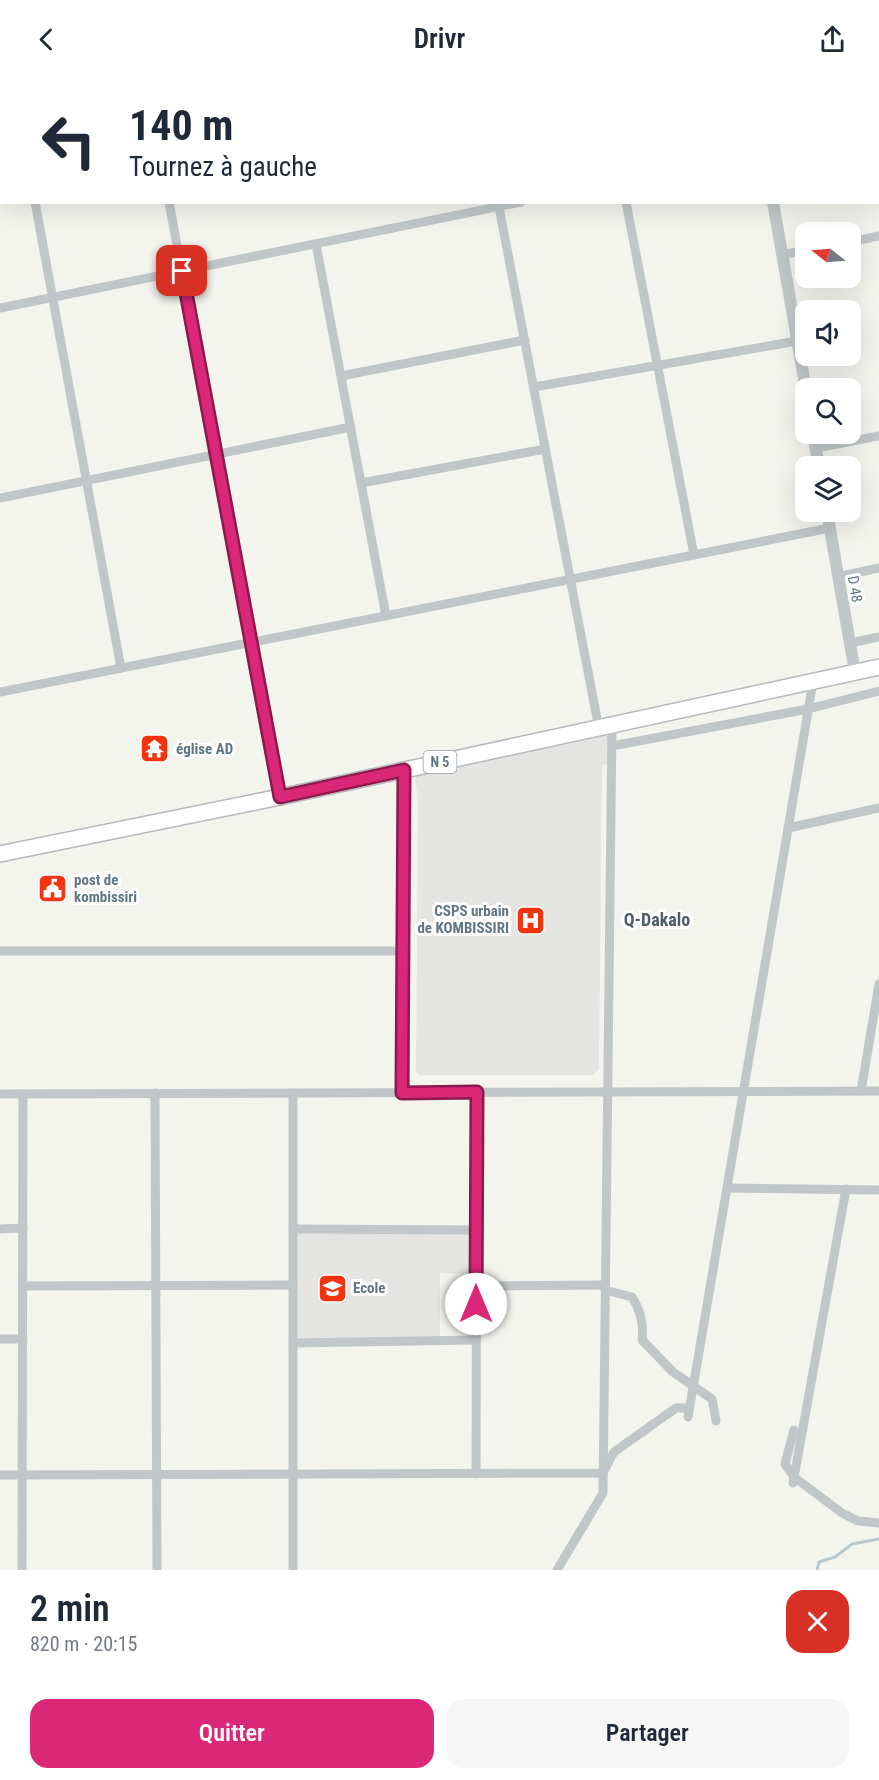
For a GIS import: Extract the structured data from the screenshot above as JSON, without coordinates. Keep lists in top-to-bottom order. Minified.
{"streets":{"highway":["N 5"],"street":["D 48"]},"crossings":[["D 48","N 5"]],"districts":["Q-Dakalo"],"places":{"temple":["église AD"],"public building":["post de kombissiri"],"hospital":["CSPS urbain de KOMBISSIRI"],"school or university":["Ecole"]},"north":"left","page":{"header":"Drivr","turn":["140 m","Tournez à gauche"],"heading":["2 min","820 m · 20:15"],"buttons":["Quitter","Partager"]}}
